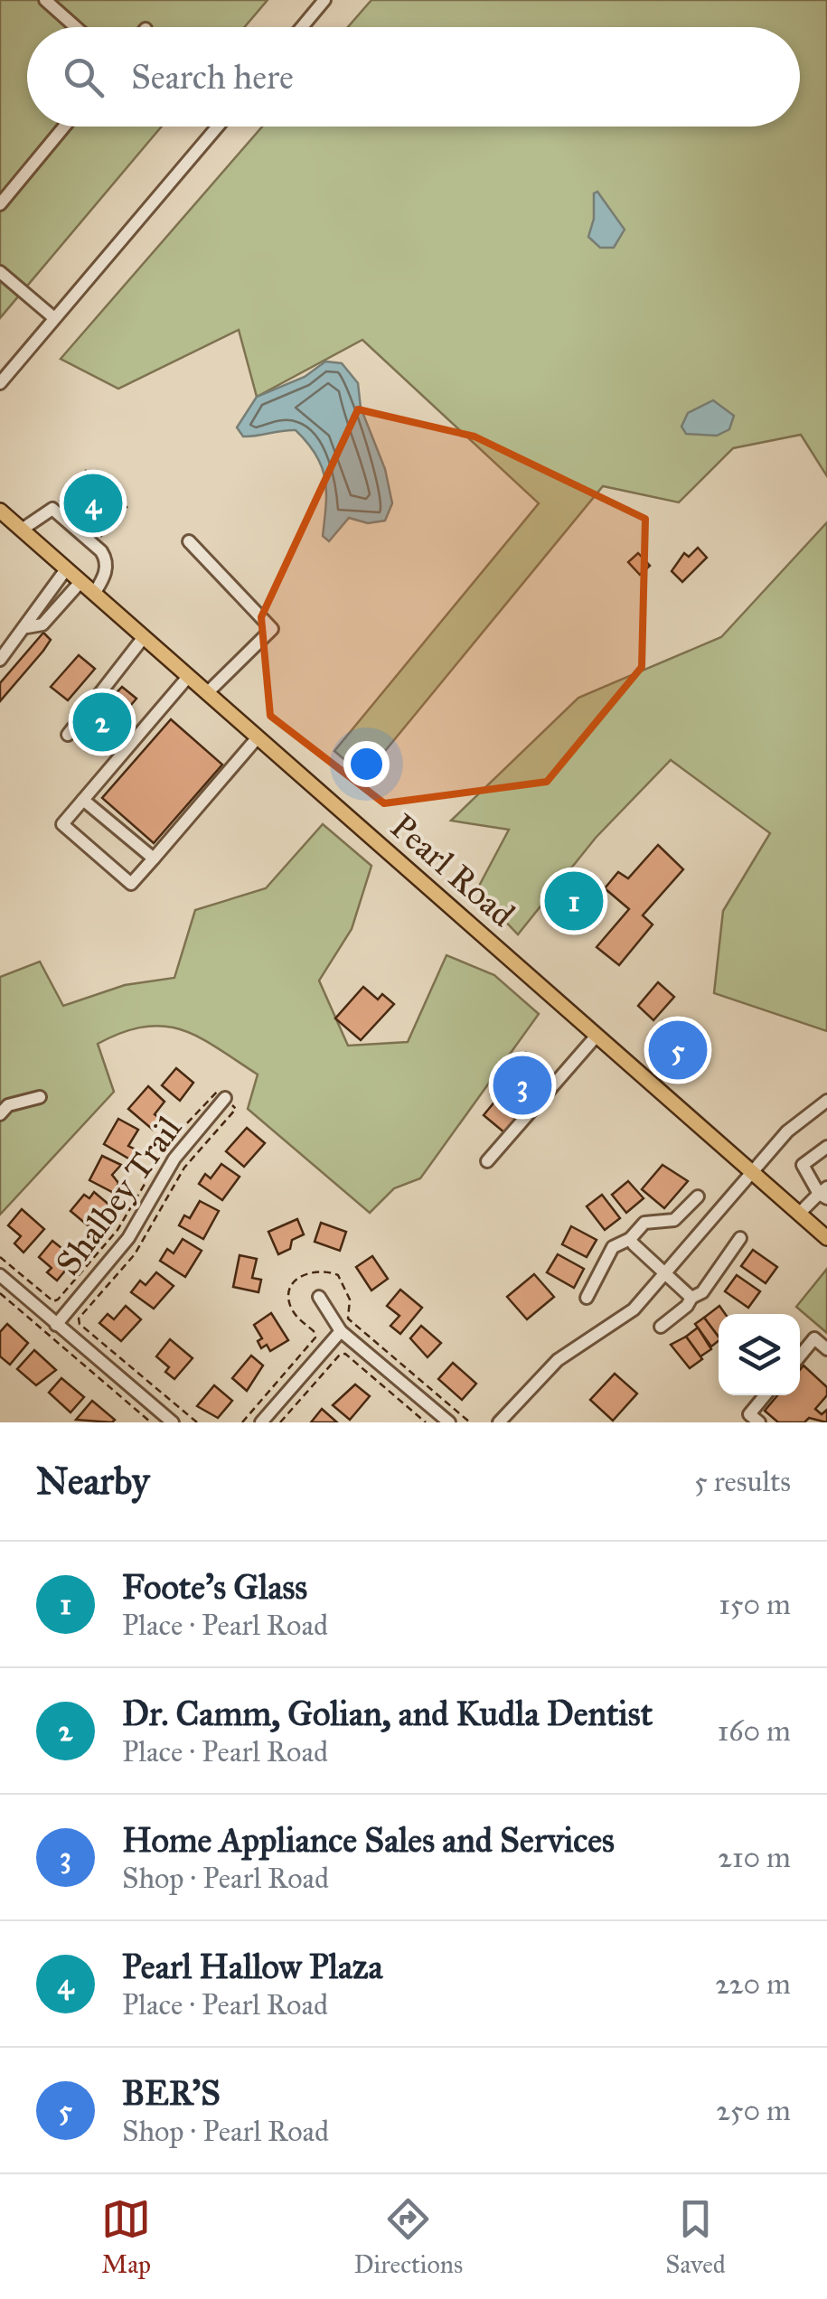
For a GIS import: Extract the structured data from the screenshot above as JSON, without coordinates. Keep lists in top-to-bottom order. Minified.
{"streets":{"main road":["Pearl Road"],"street":["Shalbey Trail"]},"page":{"search":"Search here","pins":["4","2","1","5","3"],"heading":["Nearby","5 results"],"list":[{"mark":"1","name":"Foote's Glass","note":"Place · Pearl Road","value":"150 m"},{"mark":"2","name":"Dr. Camm, Golian, and Kudla Dentist","note":"Place · Pearl Road","value":"160 m"},{"mark":"3","name":"Home Appliance Sales and Services","note":"Shop · Pearl Road","value":"210 m"},{"mark":"4","name":"Pearl Hallow Plaza","note":"Place · Pearl Road","value":"220 m"},{"mark":"5","name":"BER'S","note":"Shop · Pearl Road","value":"250 m"}],"nav":["Map","Directions","Saved"]}}
